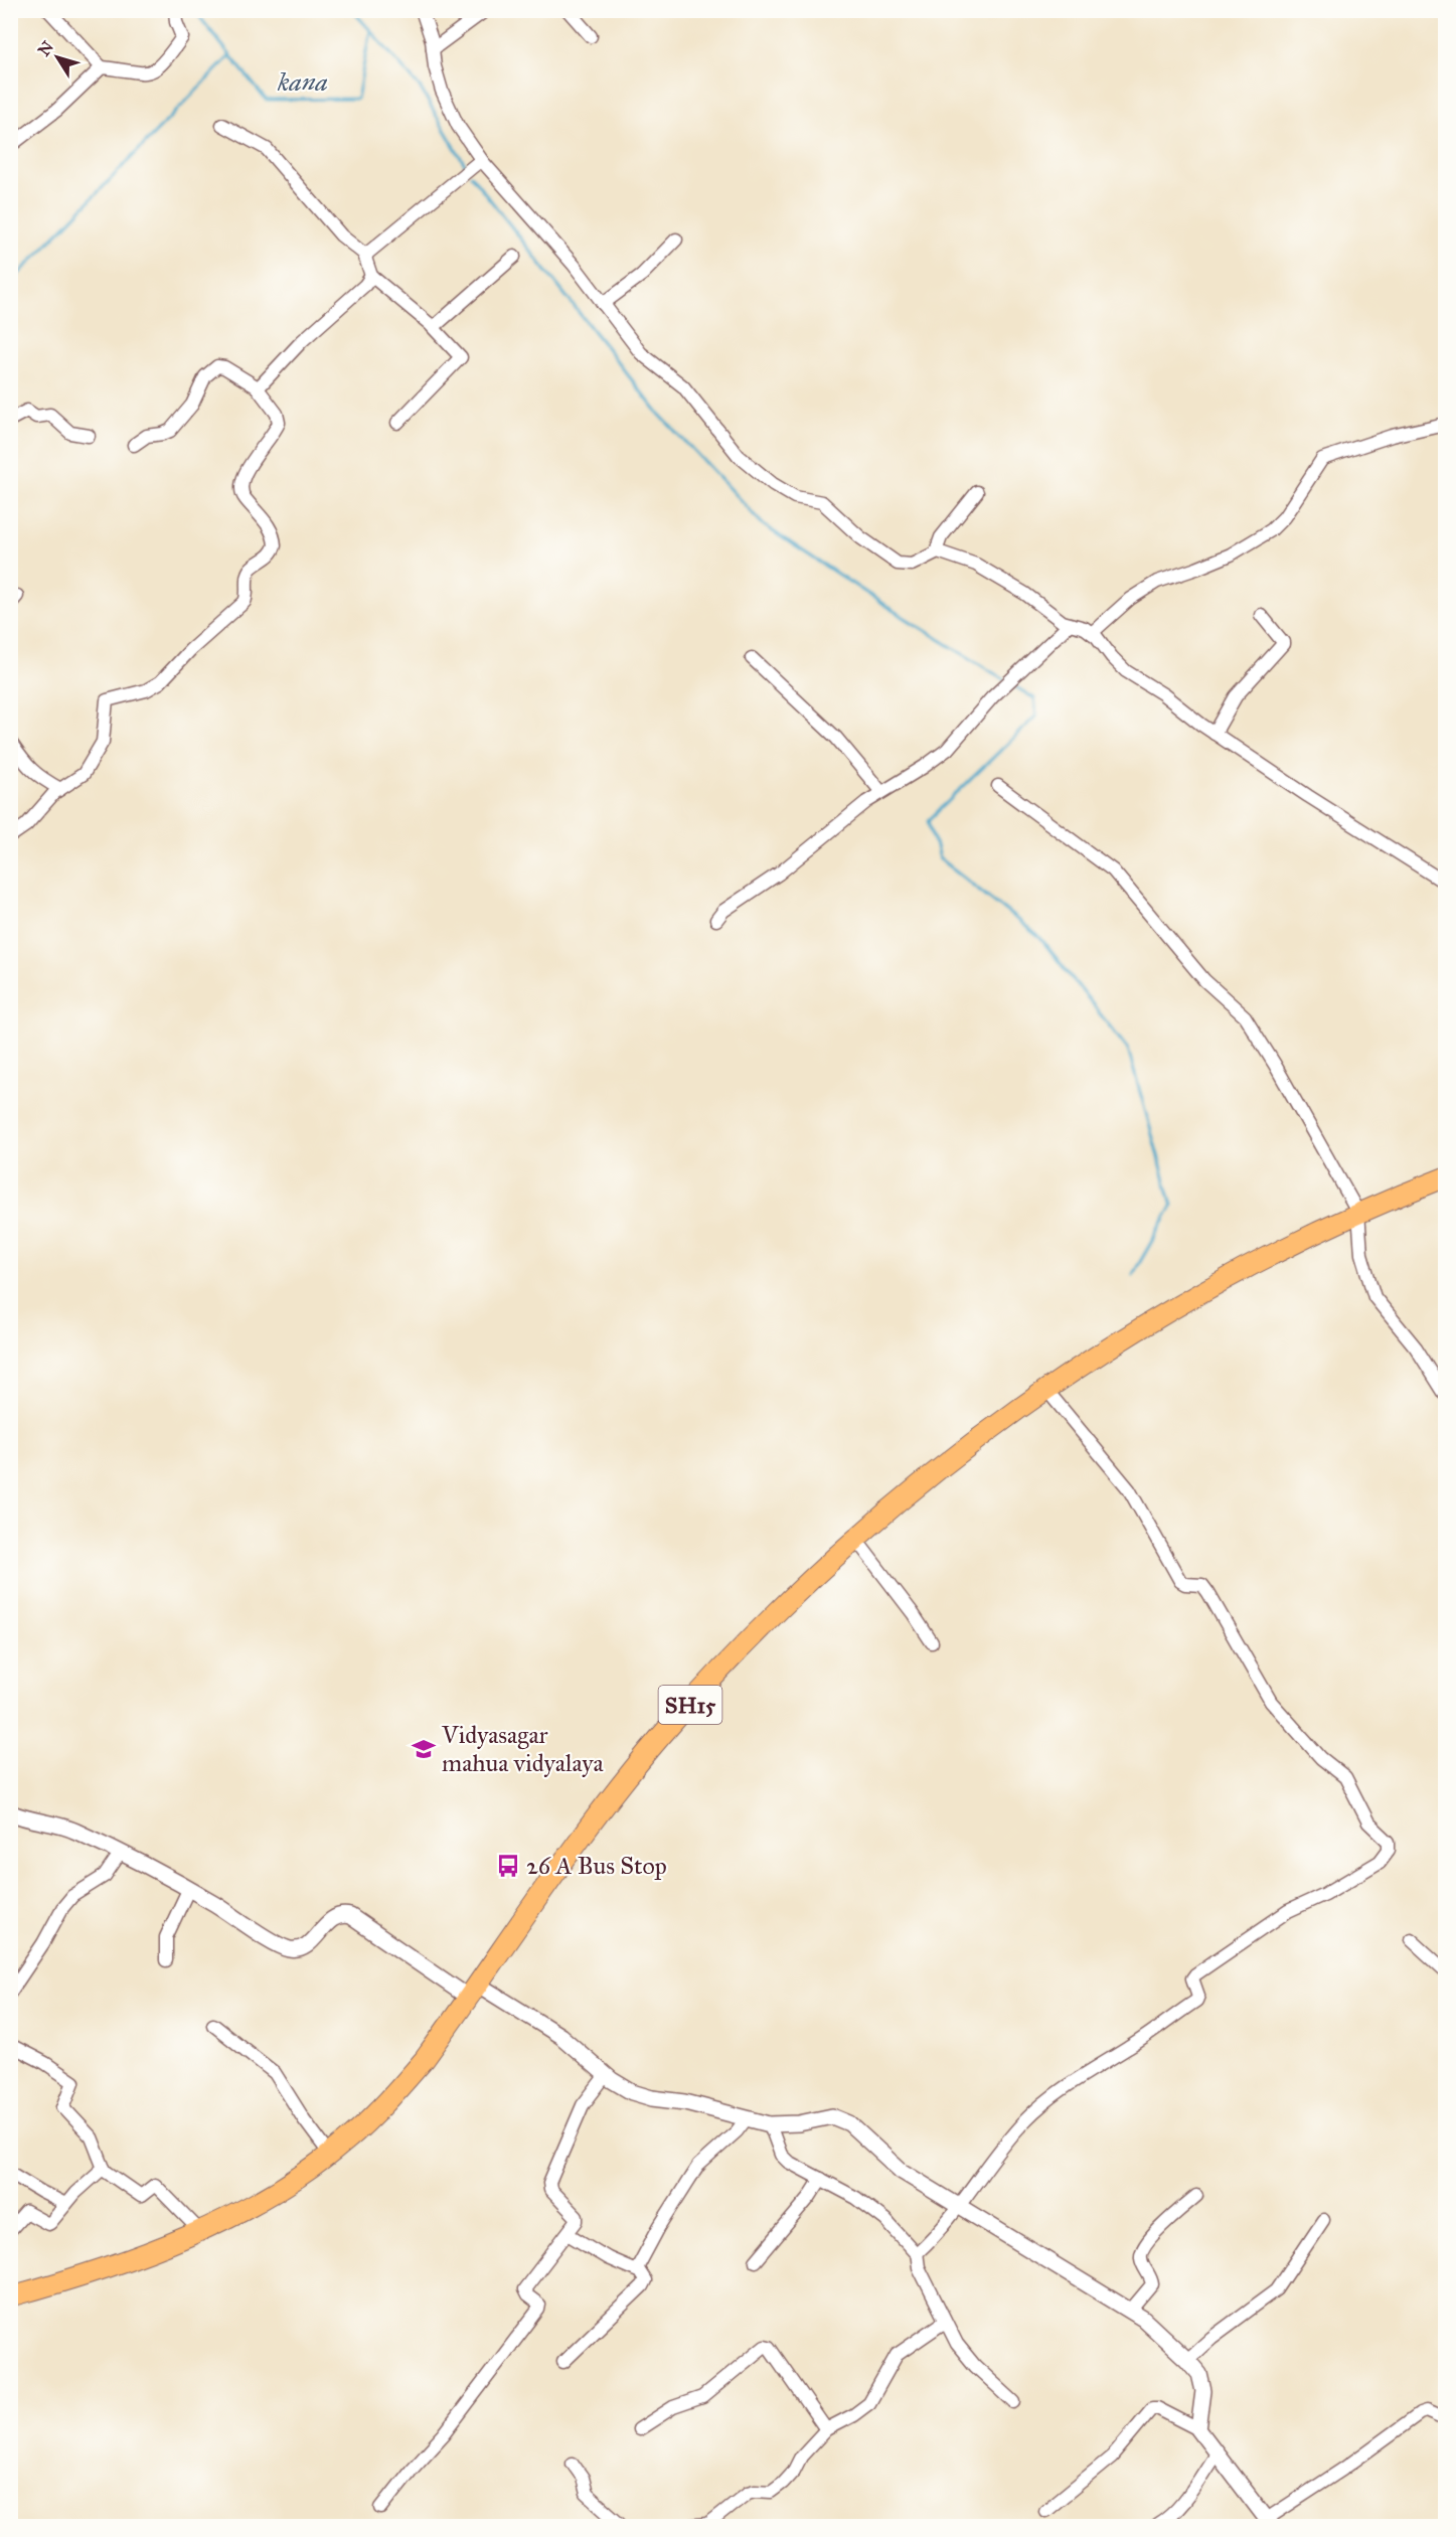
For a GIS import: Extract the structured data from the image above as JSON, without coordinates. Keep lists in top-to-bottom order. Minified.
{"streets":{"main road":["SH15"]},"water":["kana"],"places":{"school or university":["Vidyasagar mahua vidyalaya"],"bus stop":["26 A Bus Stop"]},"north":"top left"}
